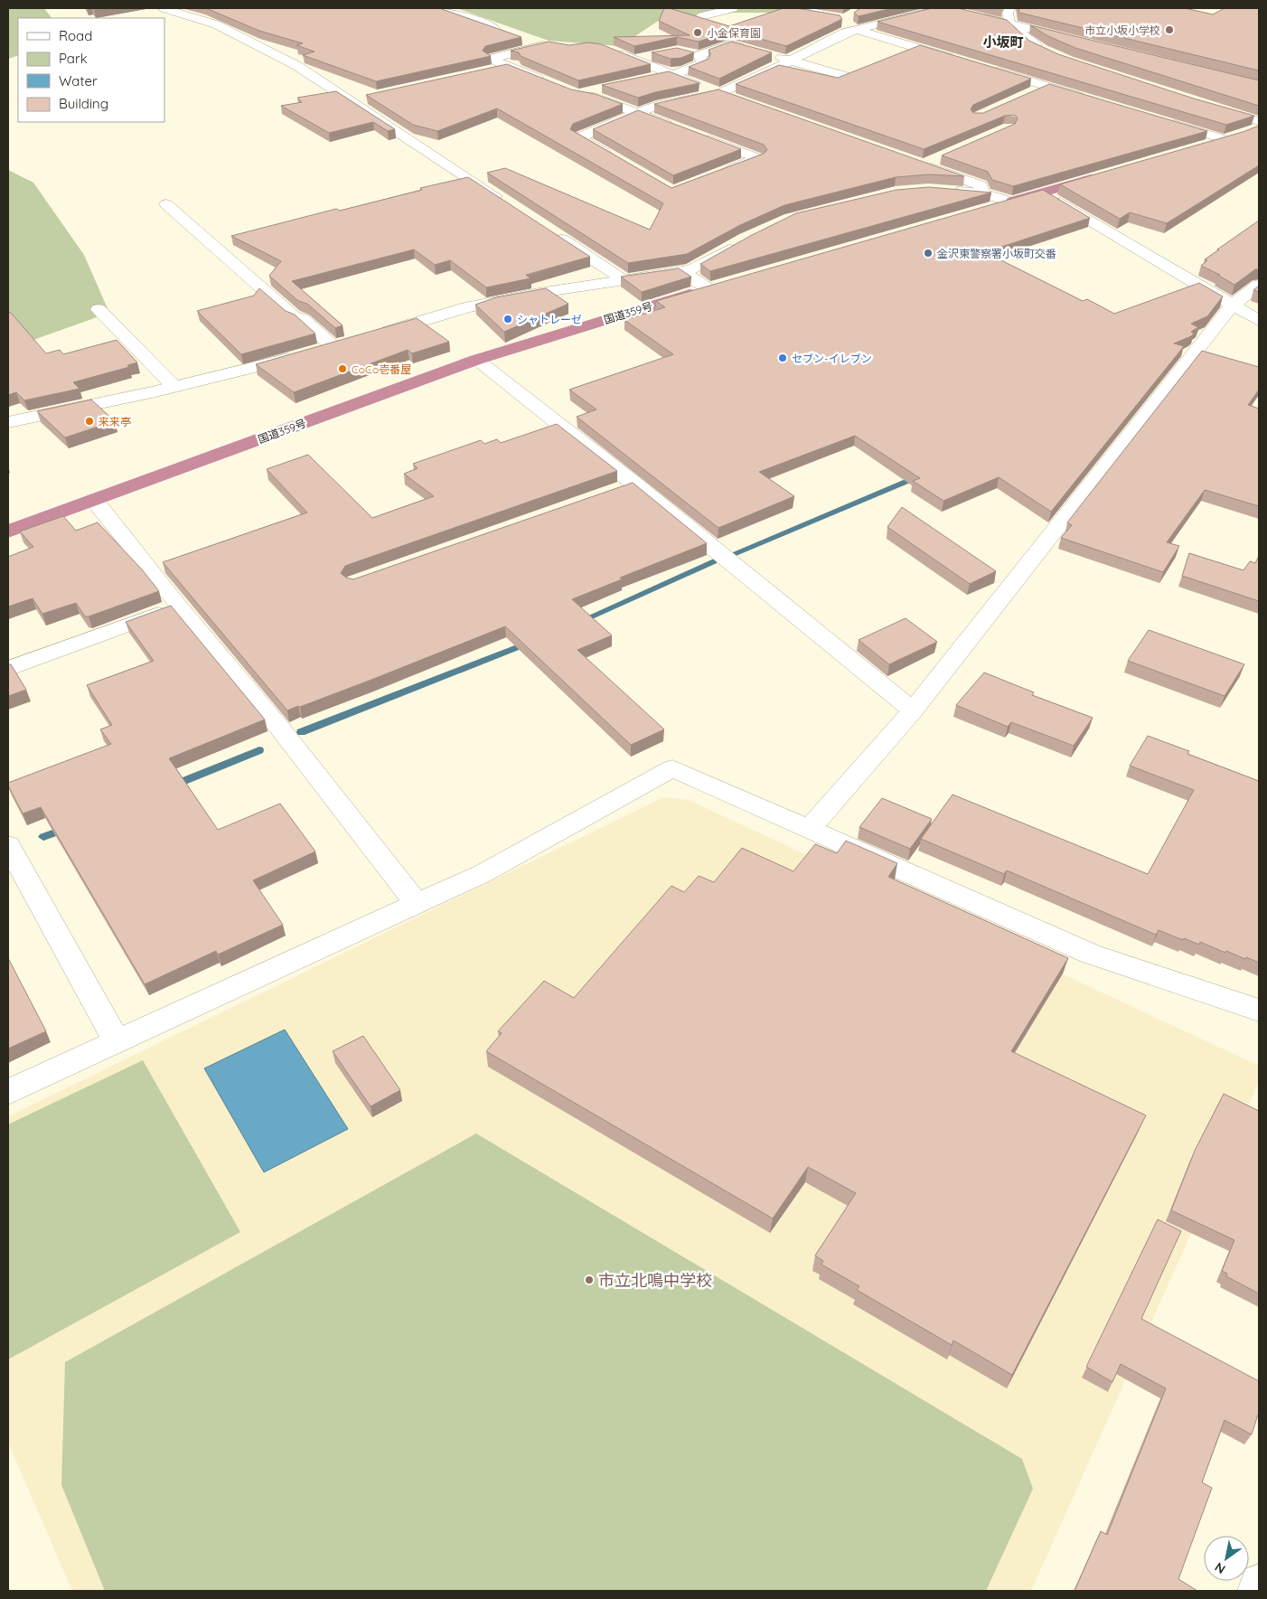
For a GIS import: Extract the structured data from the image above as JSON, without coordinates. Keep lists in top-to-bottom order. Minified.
{"streets":{"highway":["国道359号"]},"districts":["小坂町"],"places":["市立小坂小学校","小金保育園","金沢東警察署小坂町交番","シャトレーゼ","セブン-イレブン","CoCo壱番屋","来来亭","市立北鳴中学校"],"legend":["Road","Park","Water","Building"],"north":"bottom left"}
